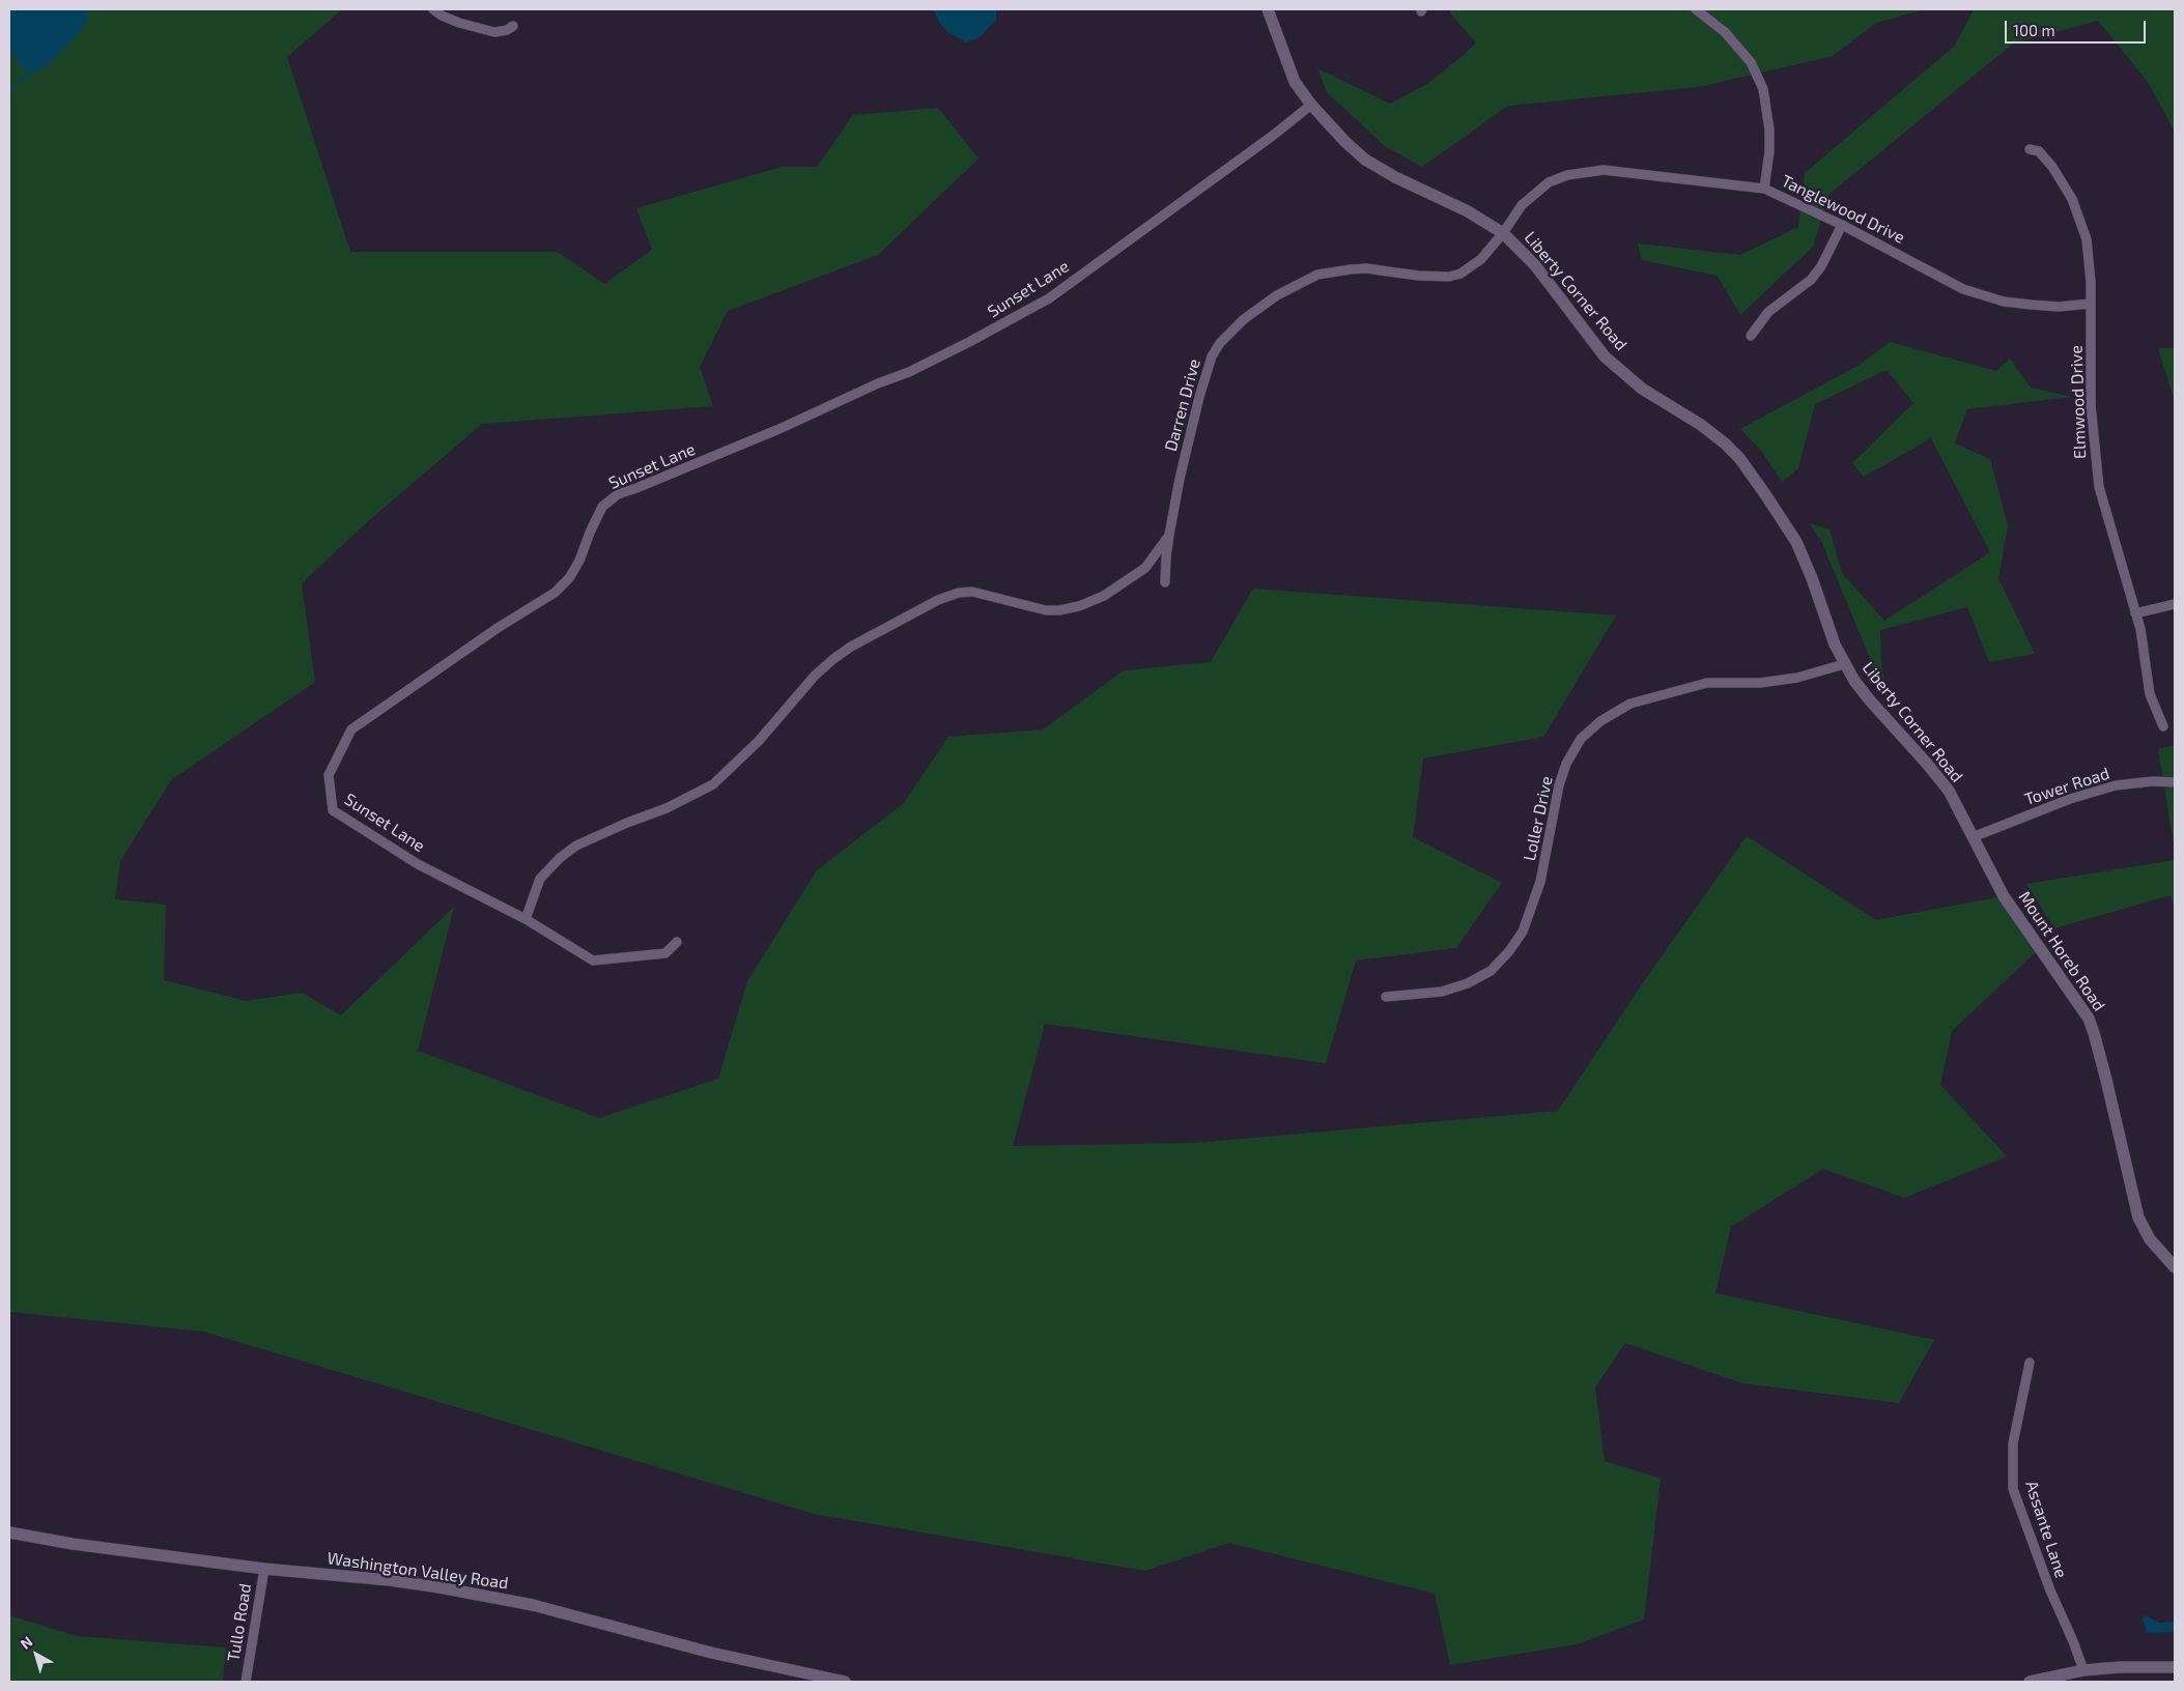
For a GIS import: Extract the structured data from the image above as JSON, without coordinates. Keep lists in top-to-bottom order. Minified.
{"streets":{"street":["Tanglewood Drive","Sunset Lane","Liberty Corner Road","Elmwood Drive","Darren Drive","Tower Road","Loller Drive","Mount Horeb Road","Assante Lane","Washington Valley Road","Tullo Road"]},"crossings":[["Tanglewood Drive","Liberty Corner Road"],["Tanglewood Drive","Elmwood Drive"],["Tanglewood Drive","Darren Drive"],["Sunset Lane","Liberty Corner Road"],["Liberty Corner Road","Darren Drive"],["Liberty Corner Road","Loller Drive"],["Liberty Corner Road","Mount Horeb Road"],["Tower Road","Mount Horeb Road"],["Washington Valley Road","Tullo Road"]],"scale_bar":"100 m","north":"top left"}
